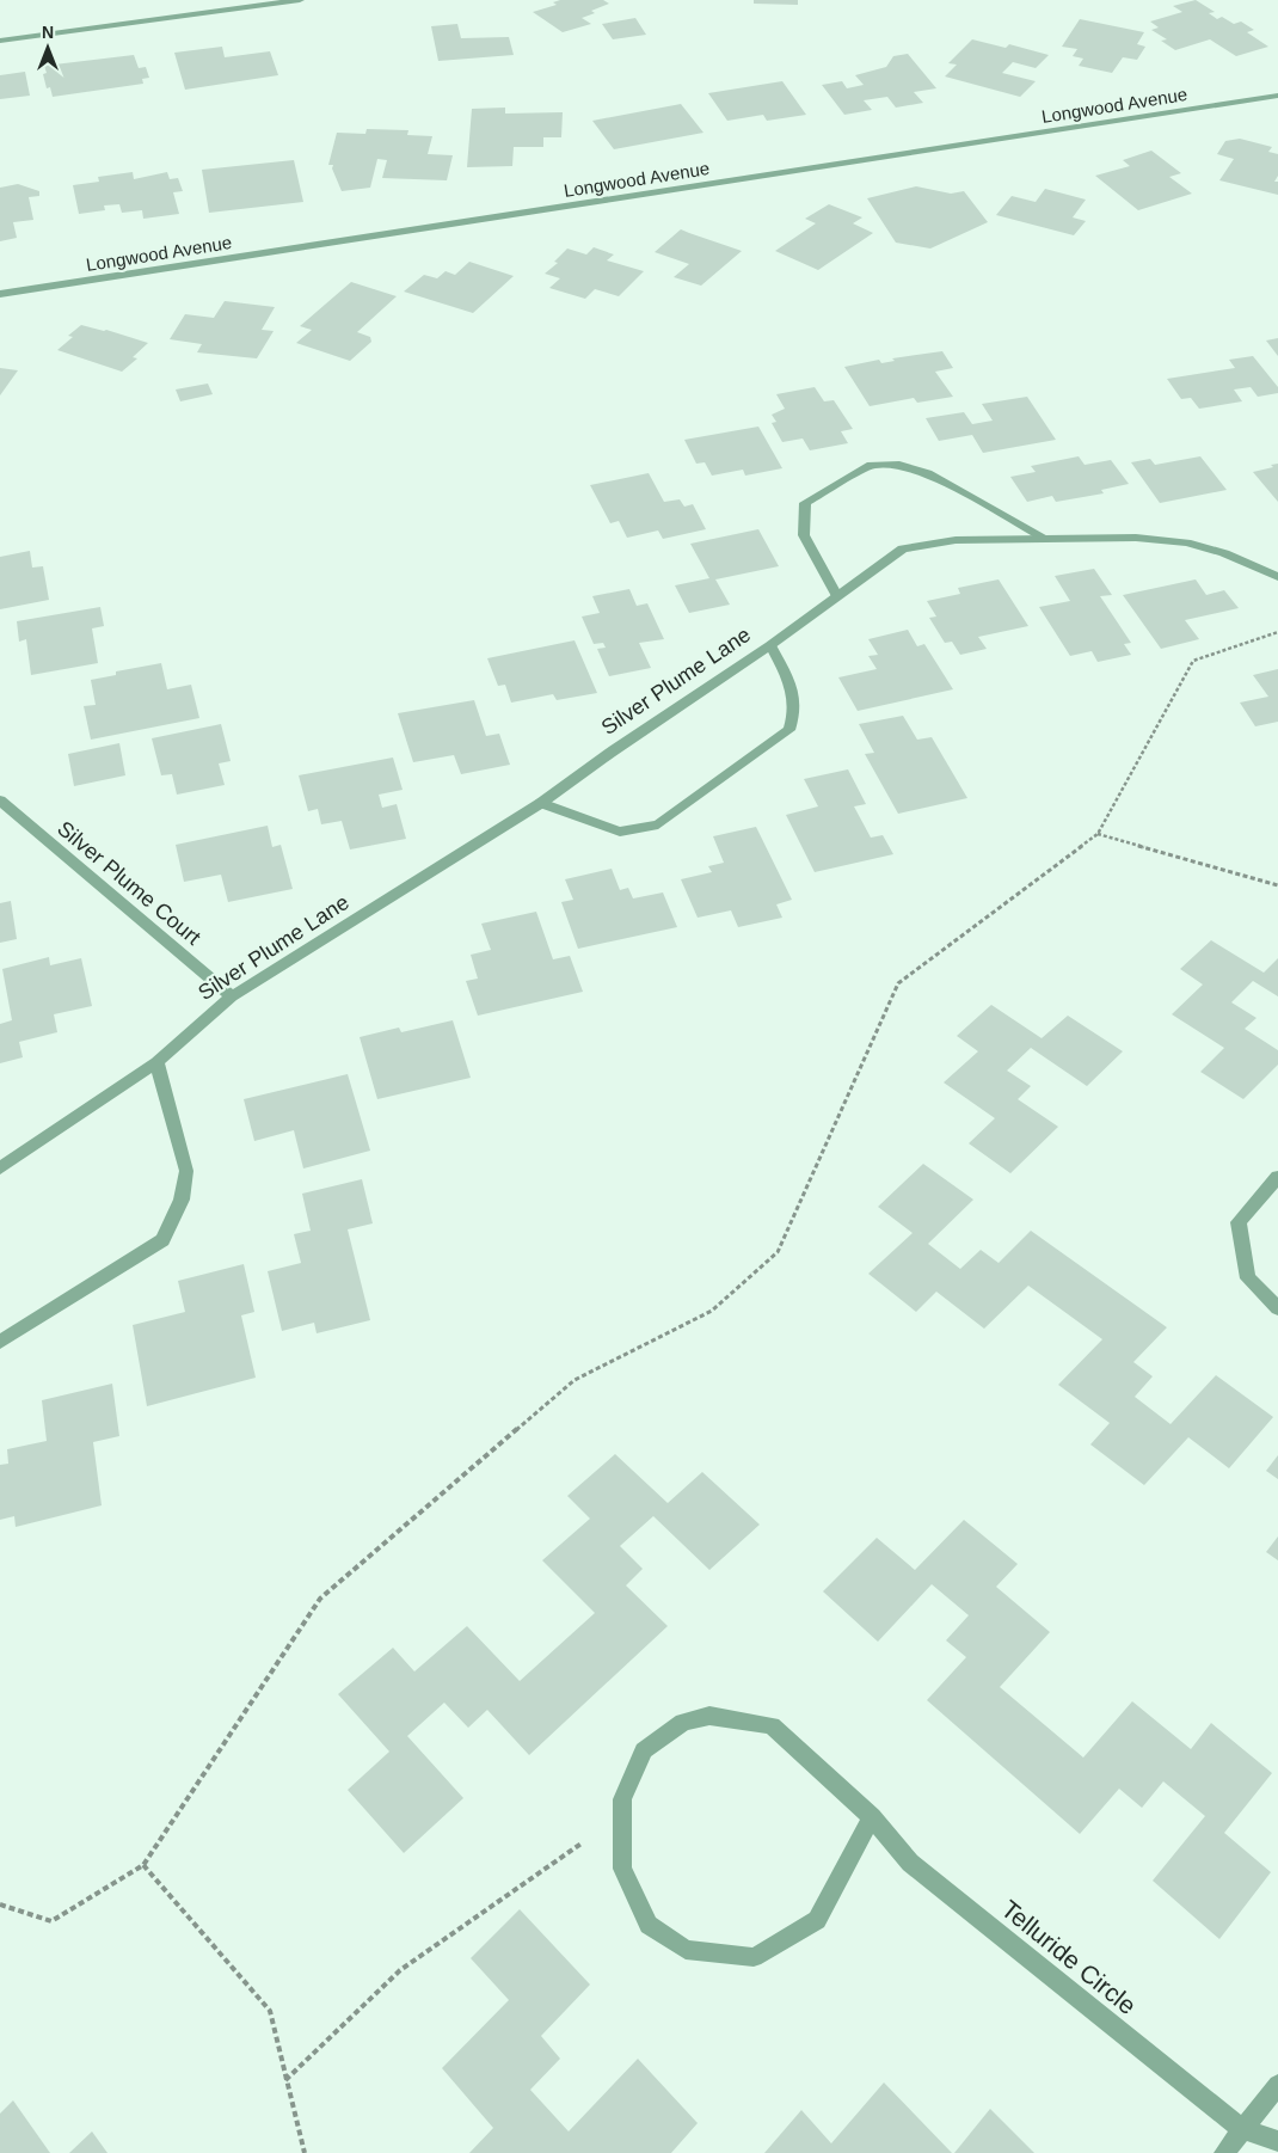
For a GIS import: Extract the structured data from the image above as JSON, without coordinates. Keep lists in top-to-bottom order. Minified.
{"streets":{"street":["Longwood Avenue","Silver Plume Lane","Silver Plume Court","Telluride Circle"]},"crossings":[["Silver Plume Lane","Silver Plume Court"]],"north":"top"}
